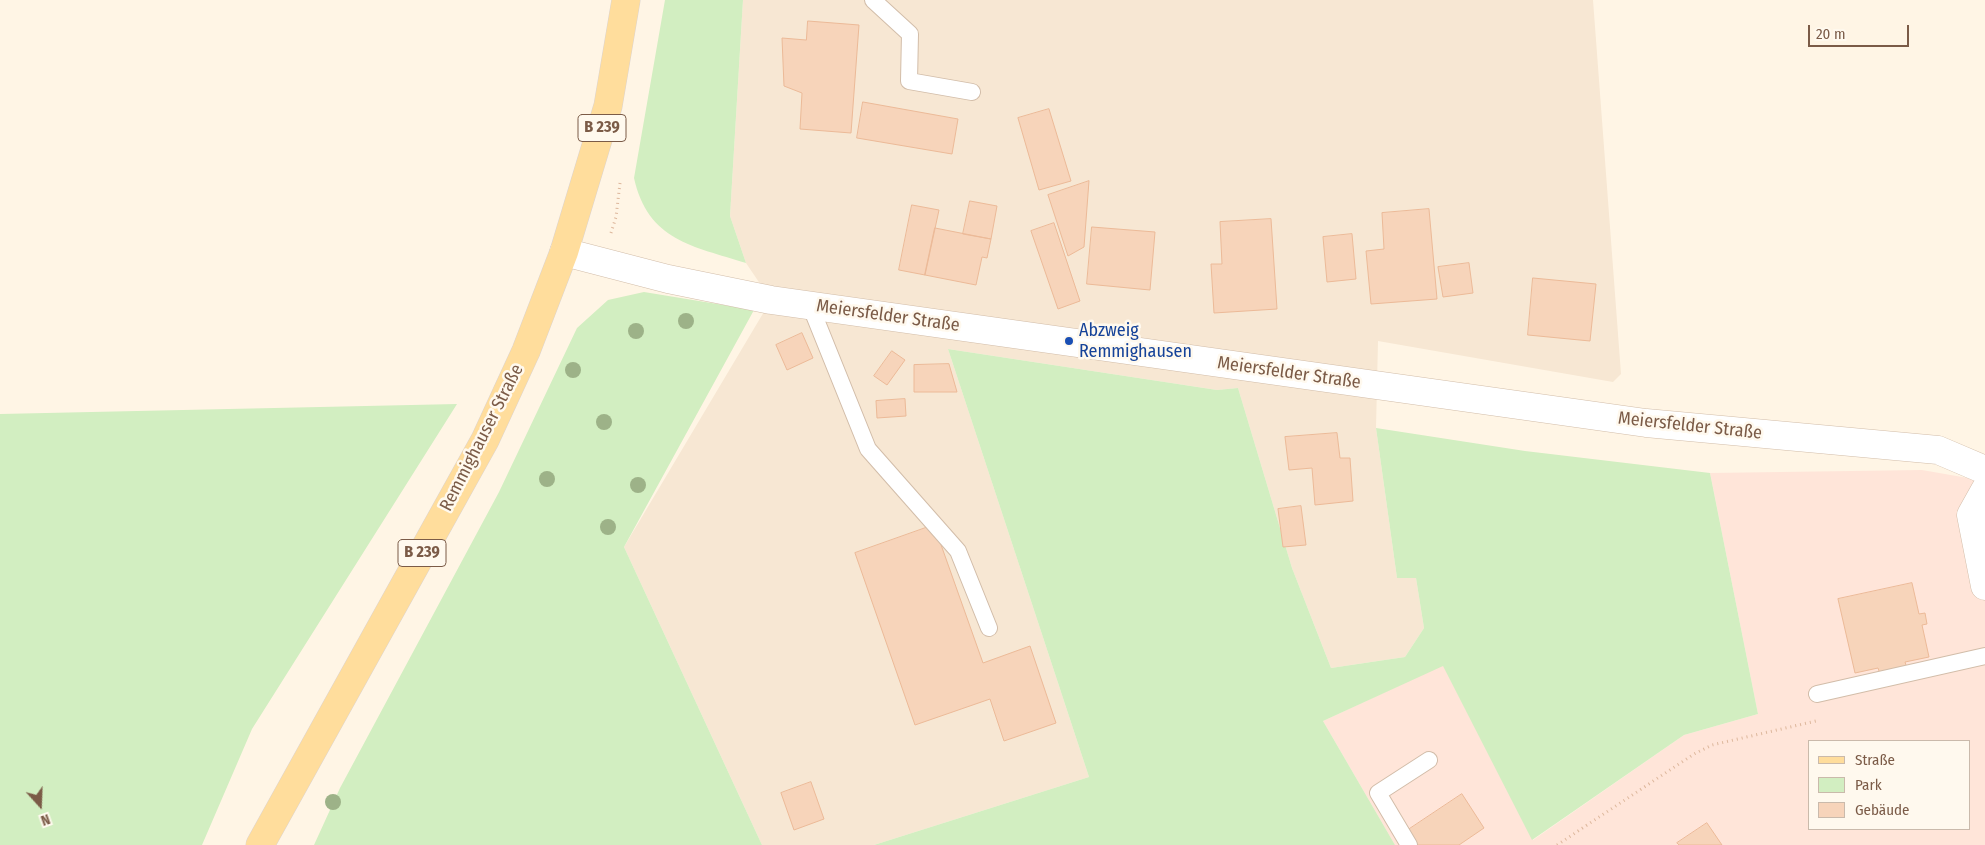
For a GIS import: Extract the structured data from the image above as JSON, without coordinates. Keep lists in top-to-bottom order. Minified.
{"streets":{"main road":["B 239","Remmighauser Straße"],"street":["Meiersfelder Straße"]},"crossings":[["Meiersfelder Straße","Remmighauser Straße"]],"places":["Abzweig Remmighausen"],"legend":["Straße","Park","Gebäude"],"scale_bar":"20 m","north":"bottom"}
